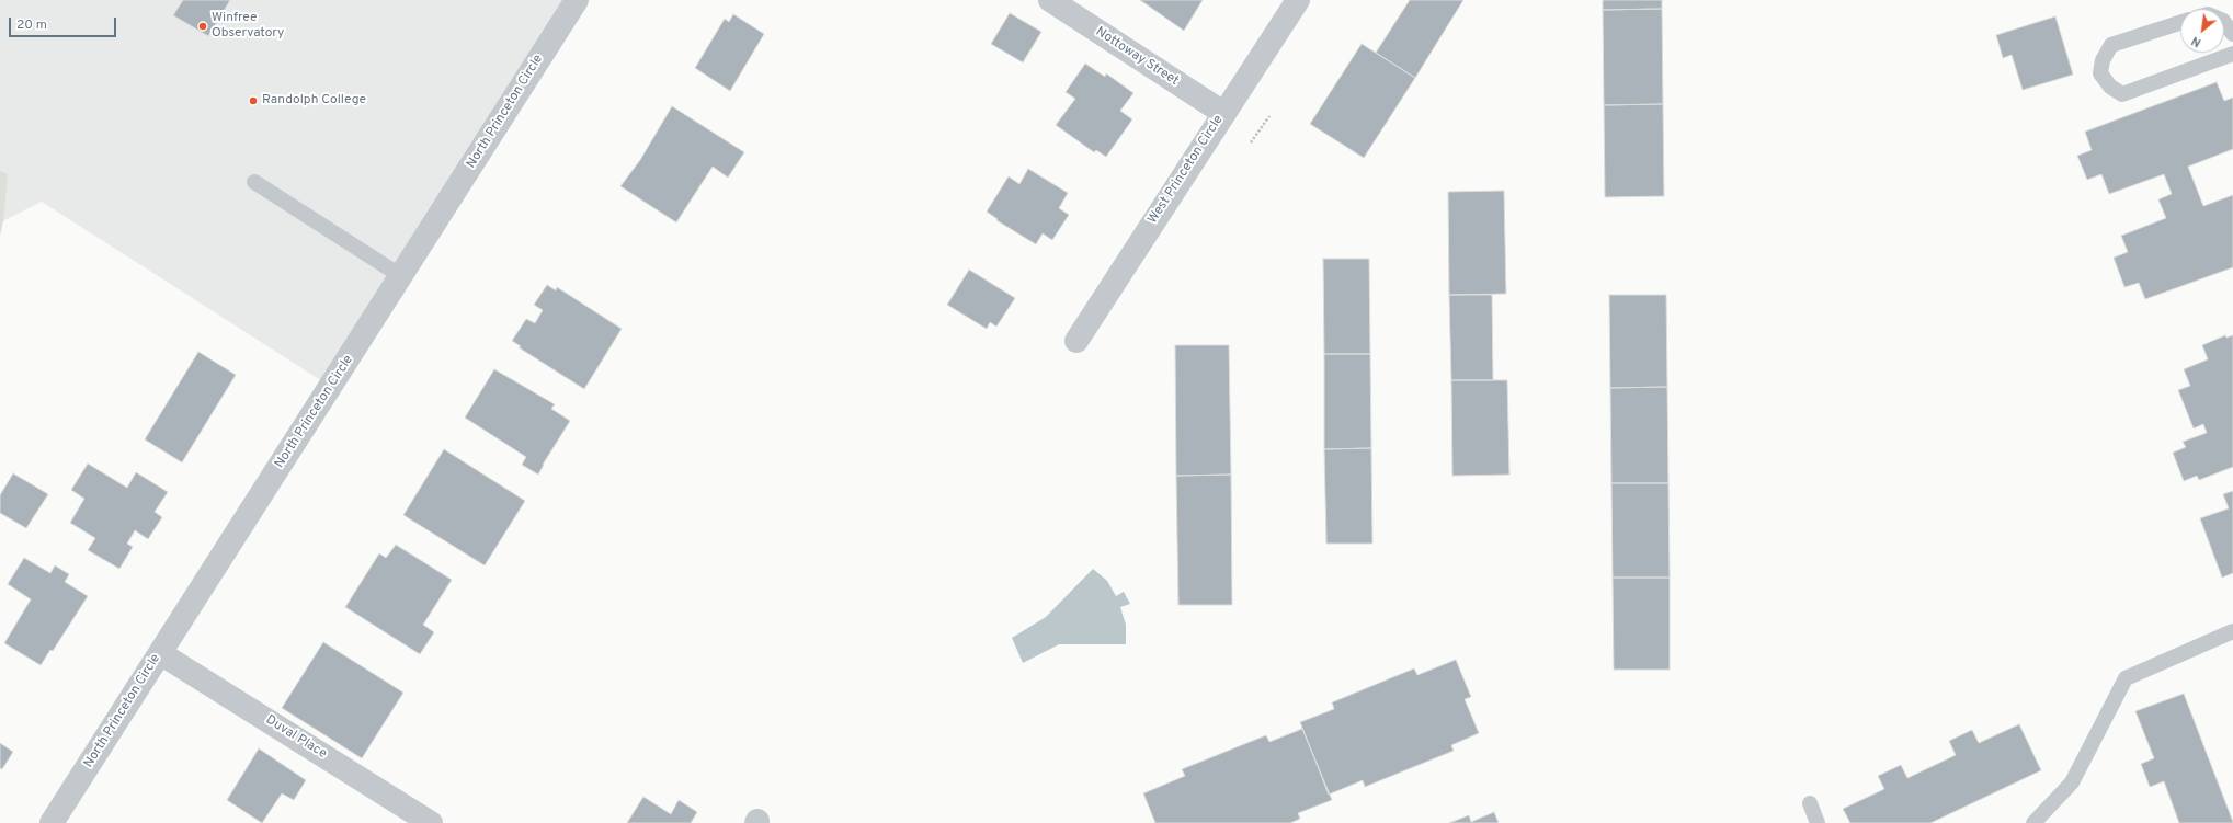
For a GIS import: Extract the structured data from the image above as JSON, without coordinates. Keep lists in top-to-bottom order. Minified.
{"streets":{"street":["Nottoway Street","North Princeton Circle","West Princeton Circle","Duval Place"]},"crossings":[["Nottoway Street","West Princeton Circle"],["North Princeton Circle","Duval Place"]],"places":["Winfree Observatory","Randolph College"],"scale_bar":"20 m","north":"bottom left"}
